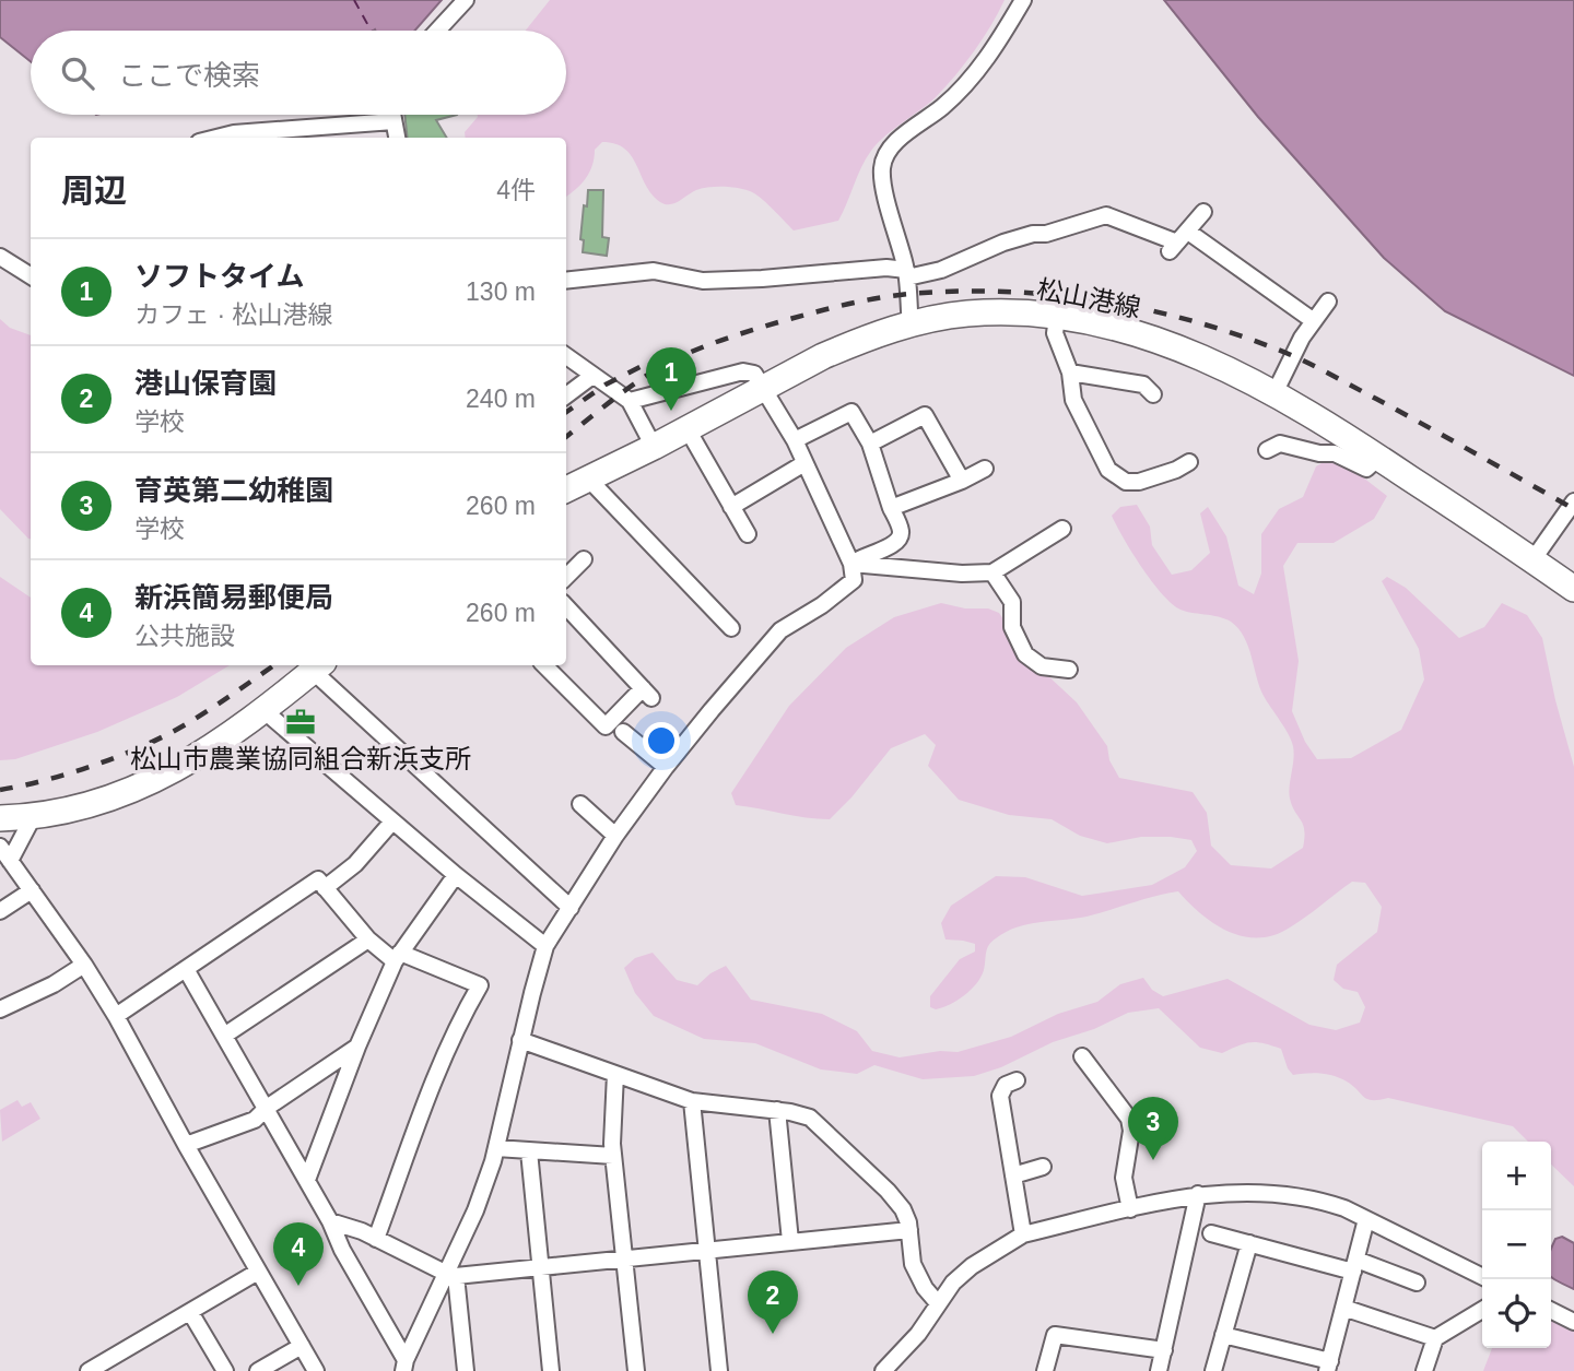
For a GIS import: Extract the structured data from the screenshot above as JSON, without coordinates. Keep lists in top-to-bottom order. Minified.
{"streets":{"main road":["松山港線"]},"places":{"office":["松山市農業協同組合新浜支所"]},"page":{"search":"ここで検索","heading":["周辺","4件"],"list":[{"mark":"1","name":"ソフトタイム","note":"カフェ · 松山港線","value":"130 m"},{"mark":"2","name":"港山保育園","note":"学校","value":"240 m"},{"mark":"3","name":"育英第二幼稚園","note":"学校","value":"260 m"},{"mark":"4","name":"新浜簡易郵便局","note":"公共施設","value":"260 m"}],"pins":["1","3","4","2"],"map_buttons":["+","−"]}}
